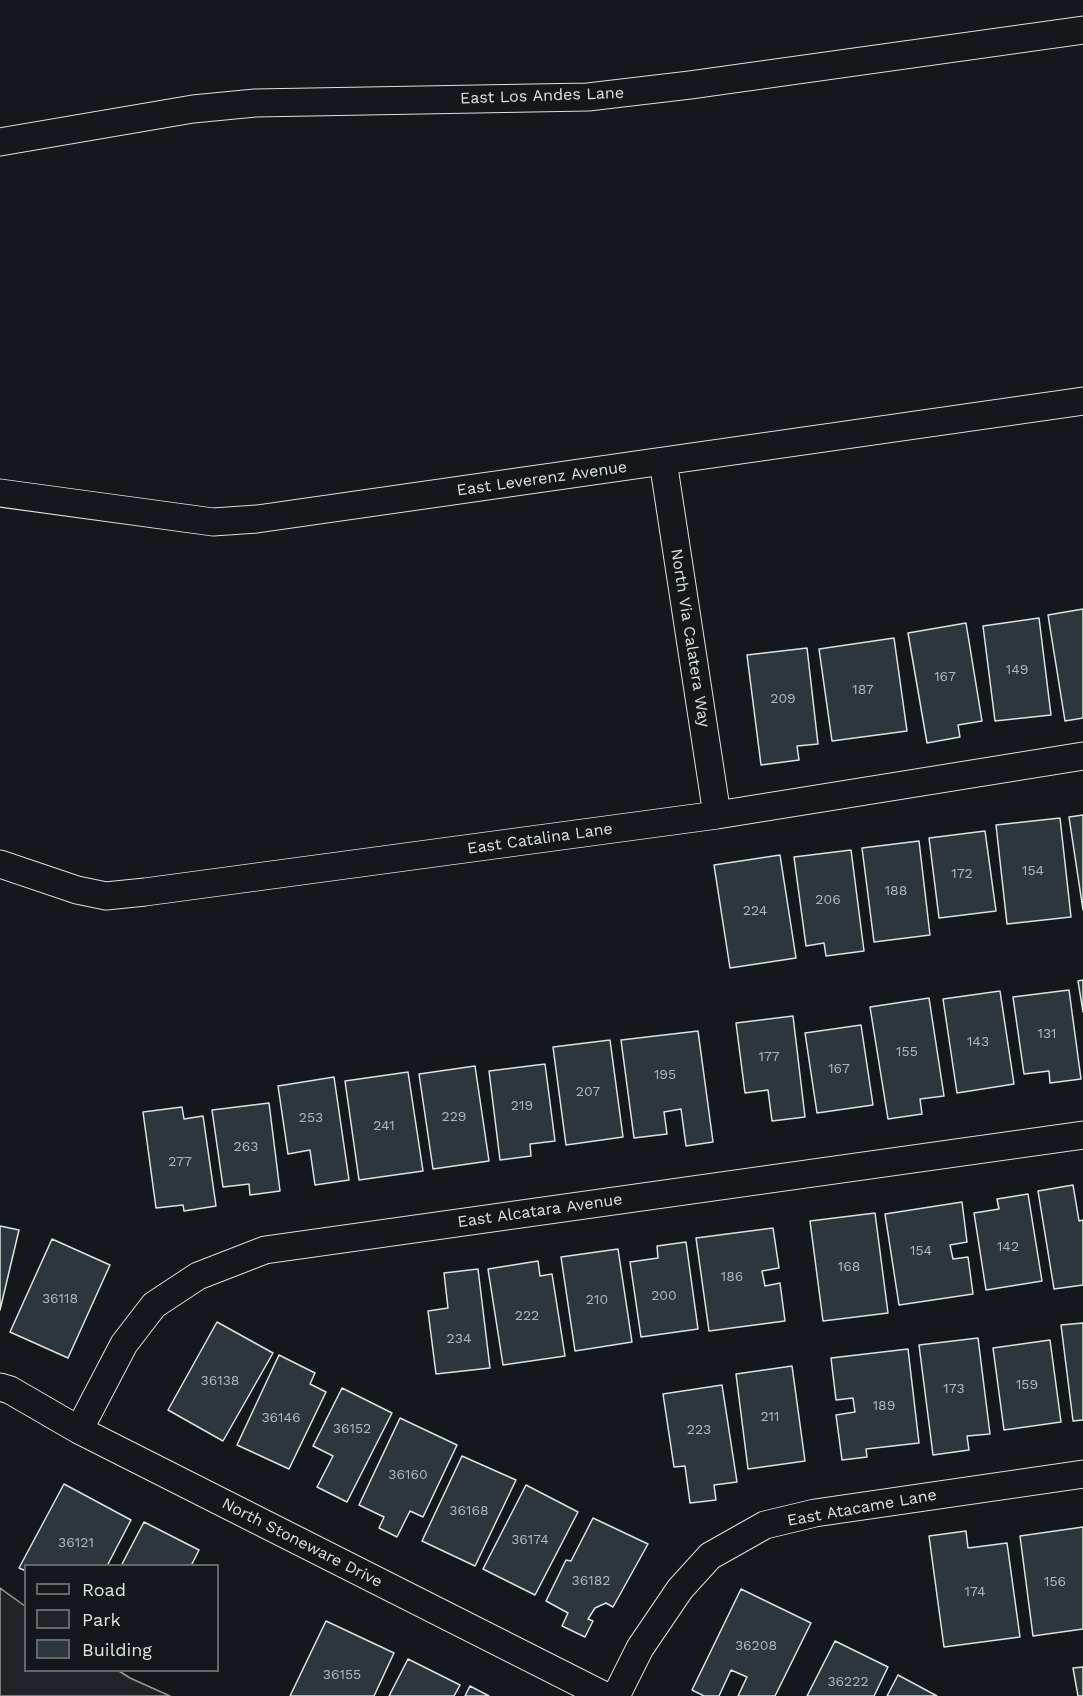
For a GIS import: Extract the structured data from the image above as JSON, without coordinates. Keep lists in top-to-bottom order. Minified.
{"streets":{"street":["East Los Andes Lane","East Leverenz Avenue","North Via Calatera Way","East Catalina Lane","East Alcatara Avenue","East Atacame Lane","North Stoneware Drive"]},"crossings":[["East Leverenz Avenue","North Via Calatera Way"],["North Via Calatera Way","East Catalina Lane"],["East Alcatara Avenue","North Stoneware Drive"]],"house_numbers":["149","167","187","209","154","172","188","206","224","131","143","155","177","167","195","207","219","229","253","241","263","277","142","154","168","186","200","36118","210","222","234","36138","159","173","189","211","36146","36152","223","36160","36168","36174","36121","36182","156","174","36208","36155","36222"],"legend":["Road","Park","Building"]}
